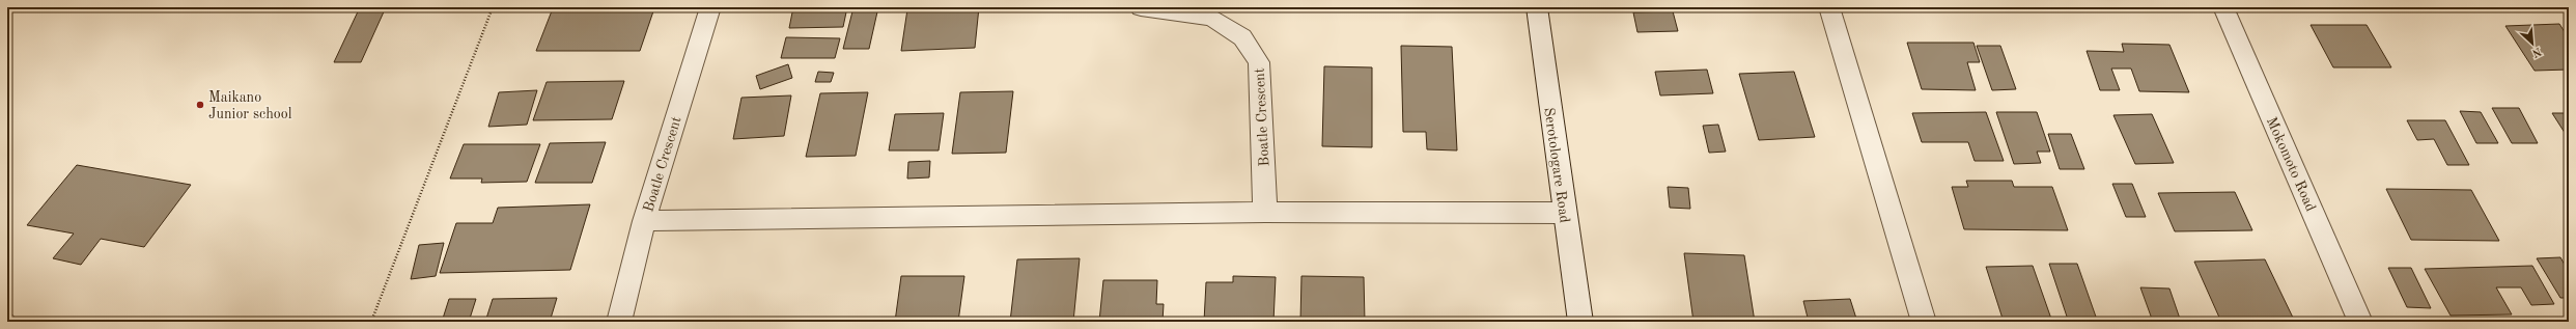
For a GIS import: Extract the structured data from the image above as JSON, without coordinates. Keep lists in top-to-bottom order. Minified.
{"streets":{"street":["Boatle Crescent","Mokomoto Road","Serotologare Road"]},"places":["Maikano Junior school"],"north":"bottom right"}
